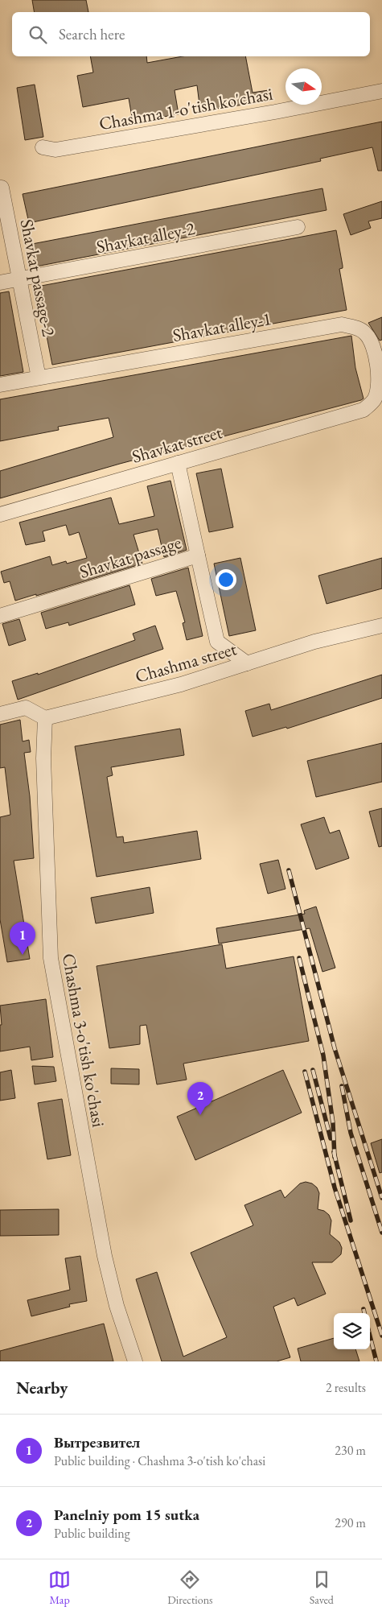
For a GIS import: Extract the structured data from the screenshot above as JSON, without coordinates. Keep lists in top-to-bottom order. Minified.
{"streets":{"street":["Chashma 1-o'tish ko'chasi","Shavkat alley-2","Shavkat passage-2","Shavkat alley-1","Shavkat street","Shavkat passage","Chashma street","Chashma 3-o'tish ko'chasi"]},"crossings":[["Shavkat alley-2","Shavkat passage-2"],["Shavkat passage-2","Shavkat alley-1"],["Shavkat alley-1","Shavkat street"],["Shavkat passage","Chashma street"],["Chashma street","Chashma 3-o'tish ko'chasi"]],"north":"right","page":{"search":"Search here","pins":["1","2"],"heading":["Nearby","2 results"],"list":[{"mark":"1","name":"Вытрезвител","note":"Public building · Chashma 3-o'tish ko'chasi","value":"230 m"},{"mark":"2","name":"Panelniy pom 15 sutka","note":"Public building","value":"290 m"}],"nav":["Map","Directions","Saved"]}}
